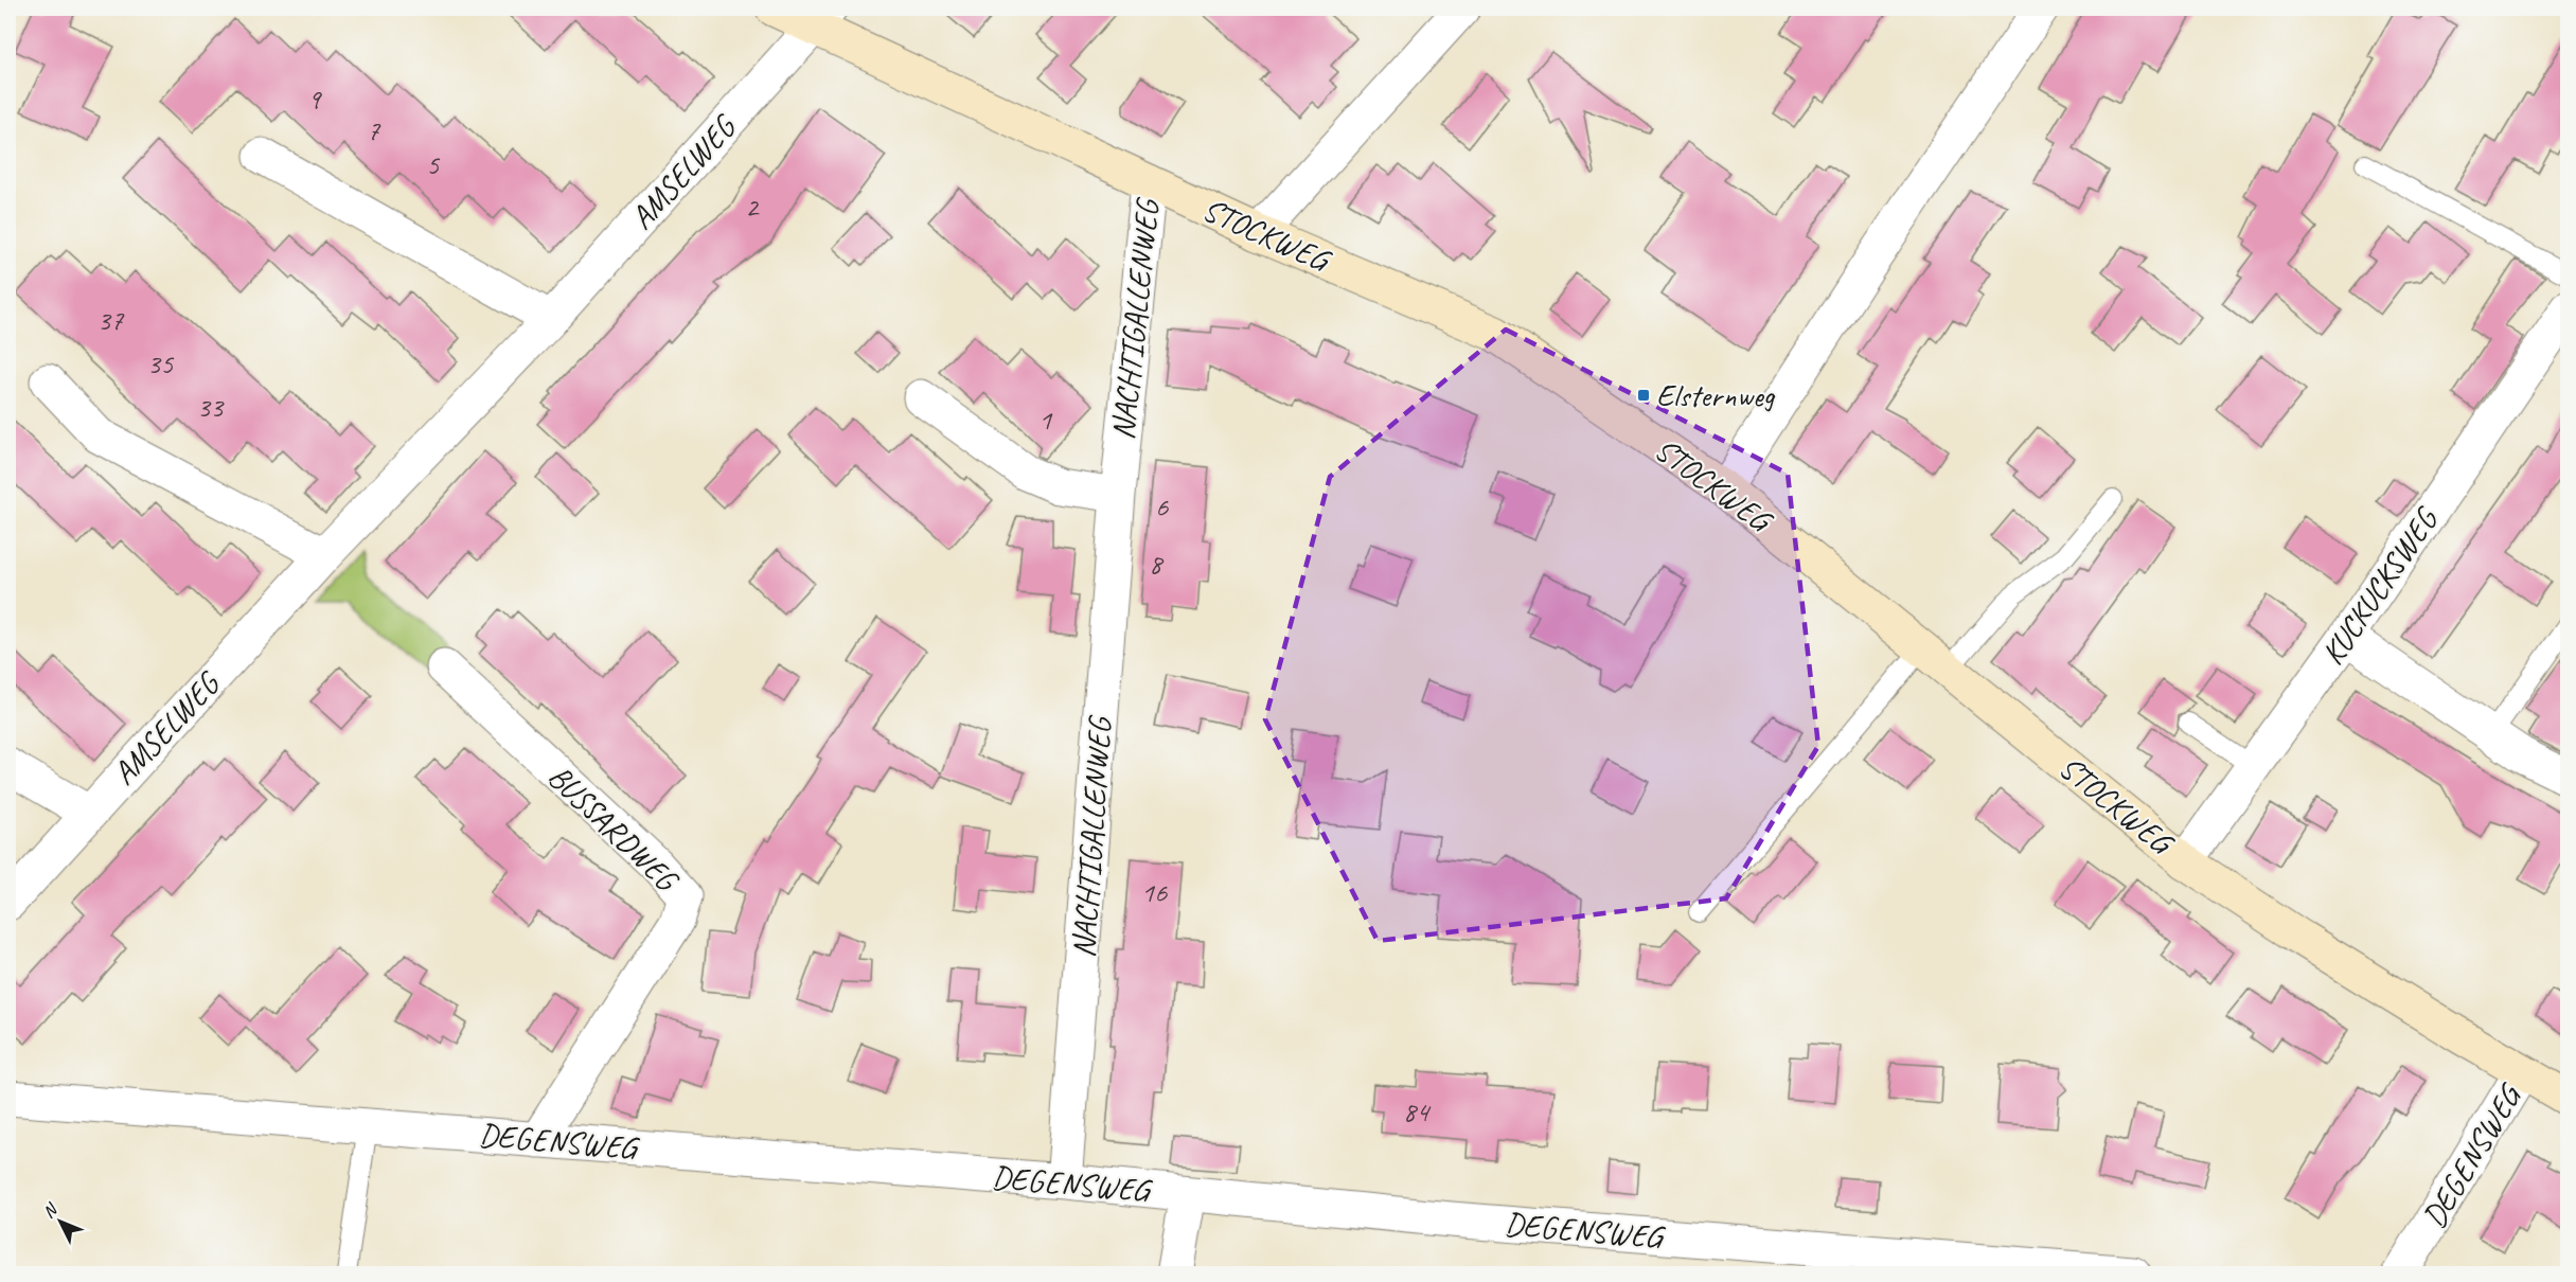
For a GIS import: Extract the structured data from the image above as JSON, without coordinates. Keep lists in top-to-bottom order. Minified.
{"streets":{"street":["AMSELWEG","STOCKWEG","NACHTIGALLENWEG","KUCKUCKSWEG","BUSSARDWEG","DEGENSWEG"]},"crossings":[["AMSELWEG","STOCKWEG"],["STOCKWEG","NACHTIGALLENWEG"],["STOCKWEG","KUCKUCKSWEG"],["STOCKWEG","DEGENSWEG"],["NACHTIGALLENWEG","DEGENSWEG"],["BUSSARDWEG","DEGENSWEG"]],"places":{"transit":["Elsternweg"]},"house_numbers":["9","7","5","2","37","35","33","1","6","8","16","84"],"north":"top left"}
